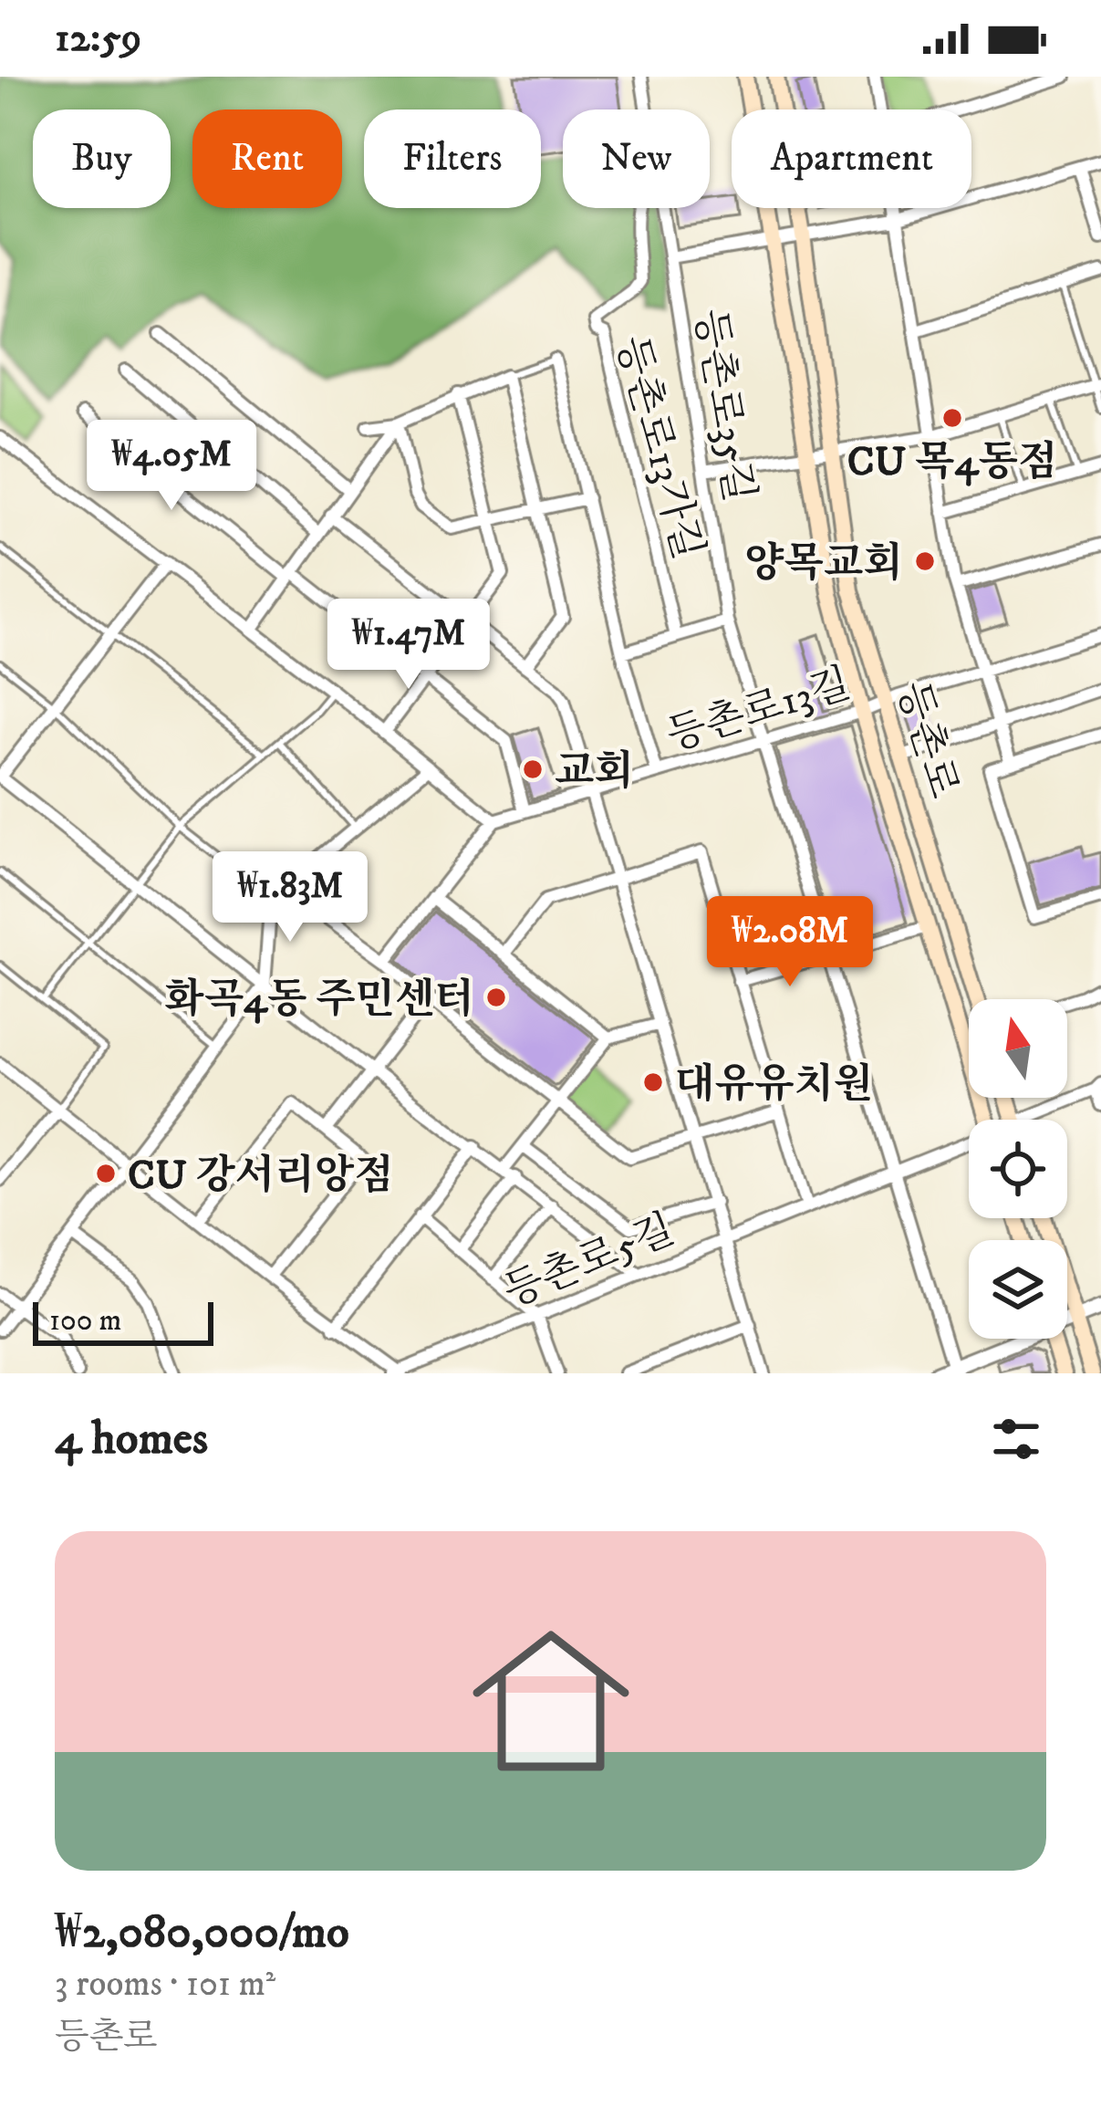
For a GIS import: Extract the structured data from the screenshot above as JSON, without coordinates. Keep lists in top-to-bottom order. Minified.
{"streets":{"main road":["등촌로"],"street":["등촌로35길","등촌로13가길","등촌로13길","등촌로5길"]},"crossings":[["등촌로35길","등촌로13길"],["등촌로35길","등촌로5길"],["등촌로13가길","등촌로13길"],["등촌로13길","등촌로"]],"places":["CU 목4동점","양목교회","교회","화곡4동 주민센터","대유유치원","CU 강서리앙점"],"scale_bar":"100 m","north":"top","page":{"status":"12:59","chip":["Buy","Rent","Filters","New","Apartment"],"price":["₩4.05M","₩1.47M","₩1.83M","₩2.08M"],"scale":"100 m","heading":"4 homes","list":[{"name":"₩2,080,000/mo","note":"3 rooms · 101 m² · 등촌로"}]}}
